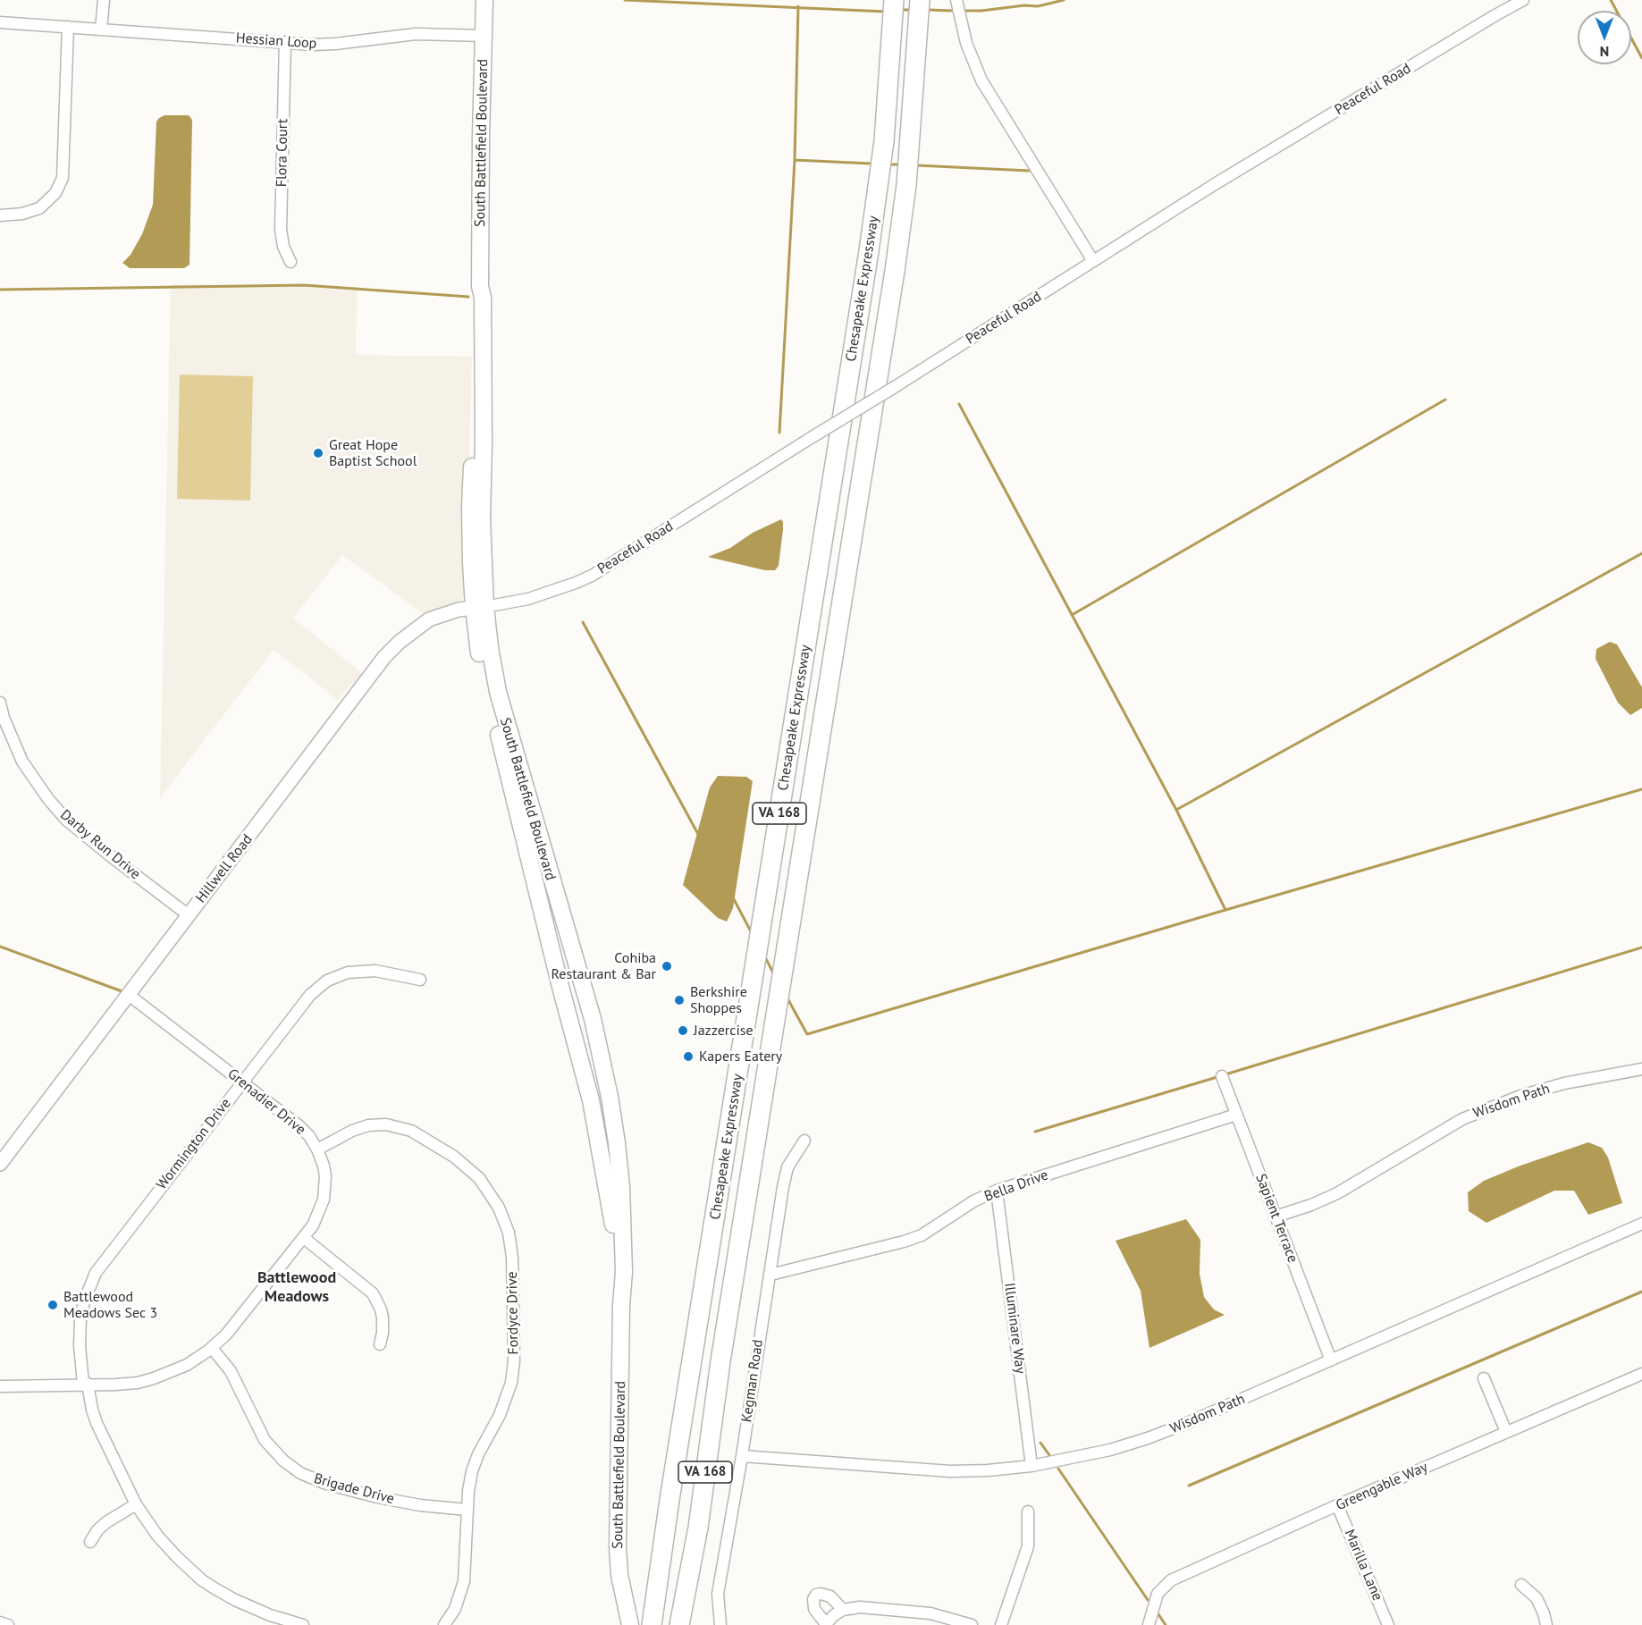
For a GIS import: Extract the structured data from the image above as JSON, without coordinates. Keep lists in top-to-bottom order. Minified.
{"streets":{"highway":["Chesapeake Expressway","VA 168"],"main road":["South Battlefield Boulevard"],"street":["Hessian Loop","Peaceful Road","Flora Court","Darby Run Drive","Hillwell Road","Wisdom Path","Grenadier Drive","Wormington Drive","Bella Drive","Sapient Terrace","Fordyce Drive","Illuminare Way","Kegman Road","Greengable Way","Brigade Drive","Marilla Lane"]},"crossings":[["Hessian Loop","South Battlefield Boulevard"],["Hessian Loop","Flora Court"],["Peaceful Road","South Battlefield Boulevard"],["Peaceful Road","Hillwell Road"],["South Battlefield Boulevard","Hillwell Road"],["Darby Run Drive","Hillwell Road"],["Hillwell Road","Grenadier Drive"],["Wisdom Path","Sapient Terrace"],["Wisdom Path","Illuminare Way"],["Wisdom Path","Kegman Road"],["Grenadier Drive","Wormington Drive"],["Grenadier Drive","Fordyce Drive"],["Grenadier Drive","Brigade Drive"],["Bella Drive","Sapient Terrace"],["Bella Drive","Illuminare Way"],["Bella Drive","Kegman Road"],["Fordyce Drive","Brigade Drive"],["Greengable Way","Marilla Lane"]],"districts":["Battlewood Meadows"],"places":["Great Hope Baptist School","Cohiba Restaurant & Bar","Berkshire Shoppes","Jazzercise","Kapers Eatery","Battlewood Meadows Sec 3"],"north":"bottom"}
